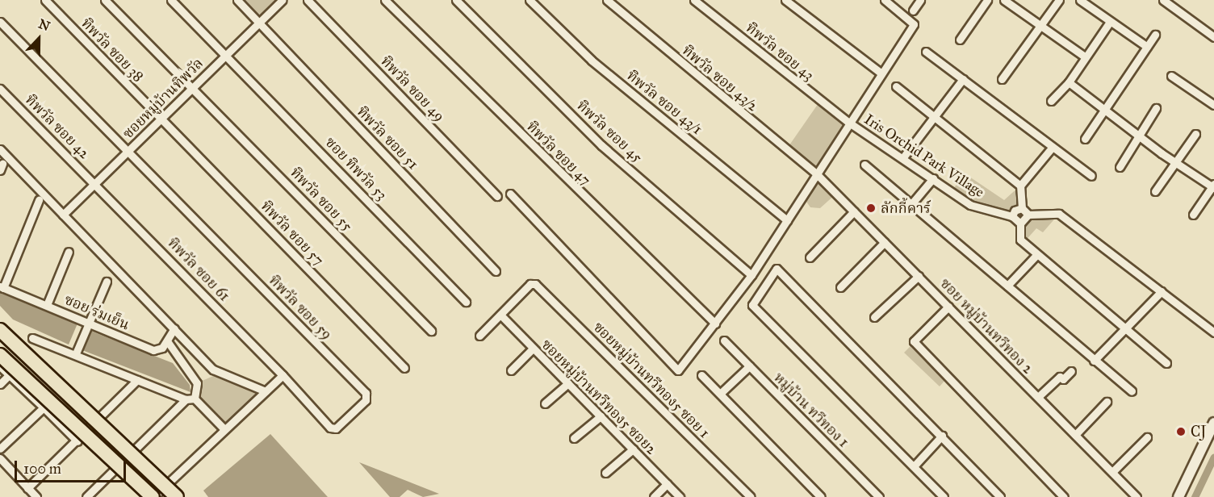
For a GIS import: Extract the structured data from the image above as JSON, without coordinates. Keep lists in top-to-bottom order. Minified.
{"streets":{"street":["ทิพวัล ซอย 38","ทิพวัล ซอย 43","ทิพวัล ซอย 43/2","ทิพวัล ซอย 49","ซอยหมู่บ้านทิพวัล","ทิพวัล ซอย 43/1","ทิพวัล ซอย 42","ทิพวัล ซอย 45","ทิพวัล ซอย 51","ทิพวัล ซอย 47","Iris Orchid Park Village","ซอย ทิพวัล 53","ทิพวัล ซอย 55","ทิพวัล ซอย 57","ทิพวัล ซอย 61","ทิพวัล ซอย 59","ซอย ร่มเย็น","ซอย หมู่บ้านทวีทอง 2","ซอยหมู่บ้านทวีทอง5 ซอย 1","ซอยหมู่บ้านทวีทอง5 ซอย2","หมู่บ้าน ทวีทอง 1"]},"crossings":[["ทิพวัล ซอย 38","ซอยหมู่บ้านทิพวัล"],["ทิพวัล ซอย 38","ทิพวัล ซอย 57"],["ทิพวัล ซอย 43","Iris Orchid Park Village"],["ทิพวัล ซอย 43/2","ซอย หมู่บ้านทวีทอง 2"],["ซอยหมู่บ้านทิพวัล","ทิพวัล ซอย 42"],["ซอยหมู่บ้านทิพวัล","ทิพวัล ซอย 51"],["ซอยหมู่บ้านทิพวัล","ซอย ทิพวัล 53"],["ซอยหมู่บ้านทิพวัล","ทิพวัล ซอย 55"],["ซอยหมู่บ้านทิพวัล","ทิพวัล ซอย 57"],["ซอยหมู่บ้านทิพวัล","ทิพวัล ซอย 61"],["ซอยหมู่บ้านทิพวัล","ทิพวัล ซอย 59"],["ทิพวัล ซอย 42","ทิพวัล ซอย 61"],["ทิพวัล ซอย 61","ทิพวัล ซอย 59"],["ซอยหมู่บ้านทวีทอง5 ซอย 1","ซอยหมู่บ้านทวีทอง5 ซอย2"]],"places":["ลักกี้คาร์","CJ"],"scale_bar":"100 m","north":"top"}
